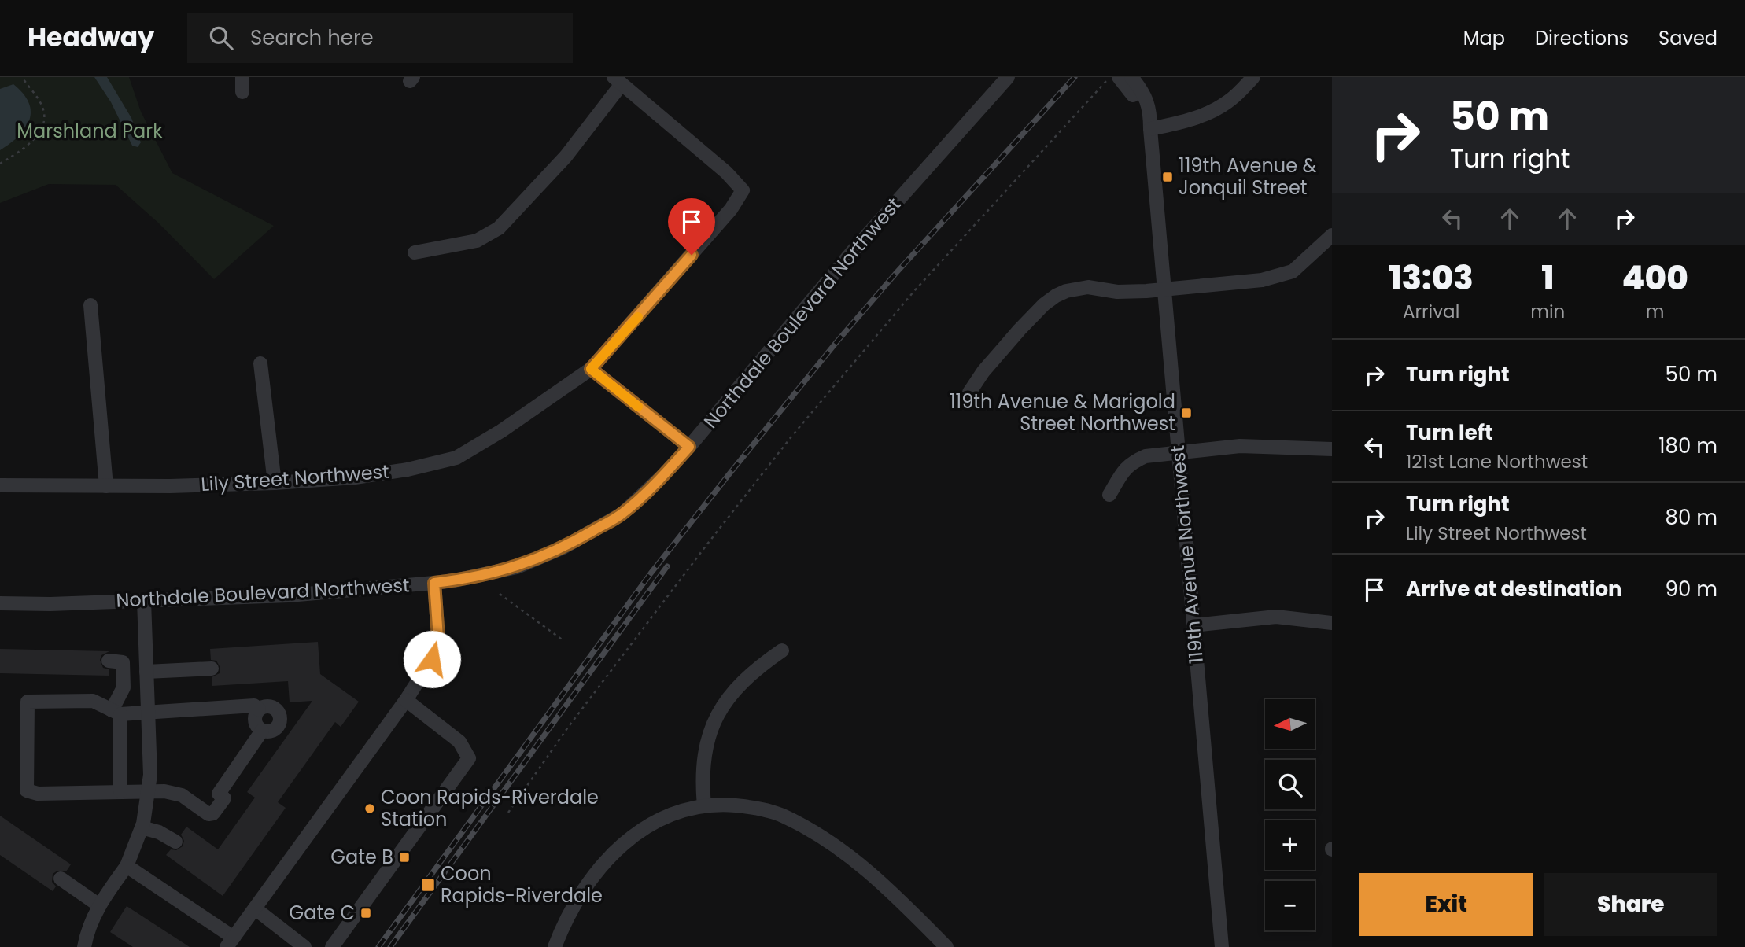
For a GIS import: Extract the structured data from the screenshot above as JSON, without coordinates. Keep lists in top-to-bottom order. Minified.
{"streets":{"street":["Northdale Boulevard Northwest","Lily Street Northwest","119th Avenue Northwest"]},"parks":["Marshland Park"],"places":{"transit":["119th Avenue & Jonquil Street","119th Avenue & Marigold Street Northwest","Gate B","Coon Rapids-Riverdale","Gate C"],"other":["Coon Rapids-Riverdale Station"]},"north":"left","page":{"header":"Headway","search":"Search here","nav":["Map","Directions","Saved"],"turn":["50 m","Turn right"],"eta":["13:03","Arrival","1","min","400","m"],"list":[{"name":"Turn right","value":"50 m"},{"name":"Turn left","note":"121st Lane Northwest","value":"180 m"},{"name":"Turn right","note":"Lily Street Northwest","value":"80 m"},{"name":"Arrive at destination","value":"90 m"}],"map_buttons":["+","−"],"buttons":["Exit","Share"]}}
